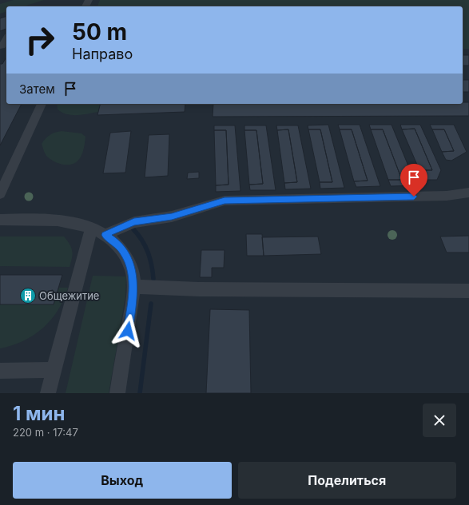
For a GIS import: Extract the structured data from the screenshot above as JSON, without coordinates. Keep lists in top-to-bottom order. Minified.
{"places":{"building":["Общежитие"]},"page":{"turn":["50 m","Направо"],"then":"Затем","heading":["1 мин","220 m · 17:47"],"buttons":["Выход","Поделиться"]}}
